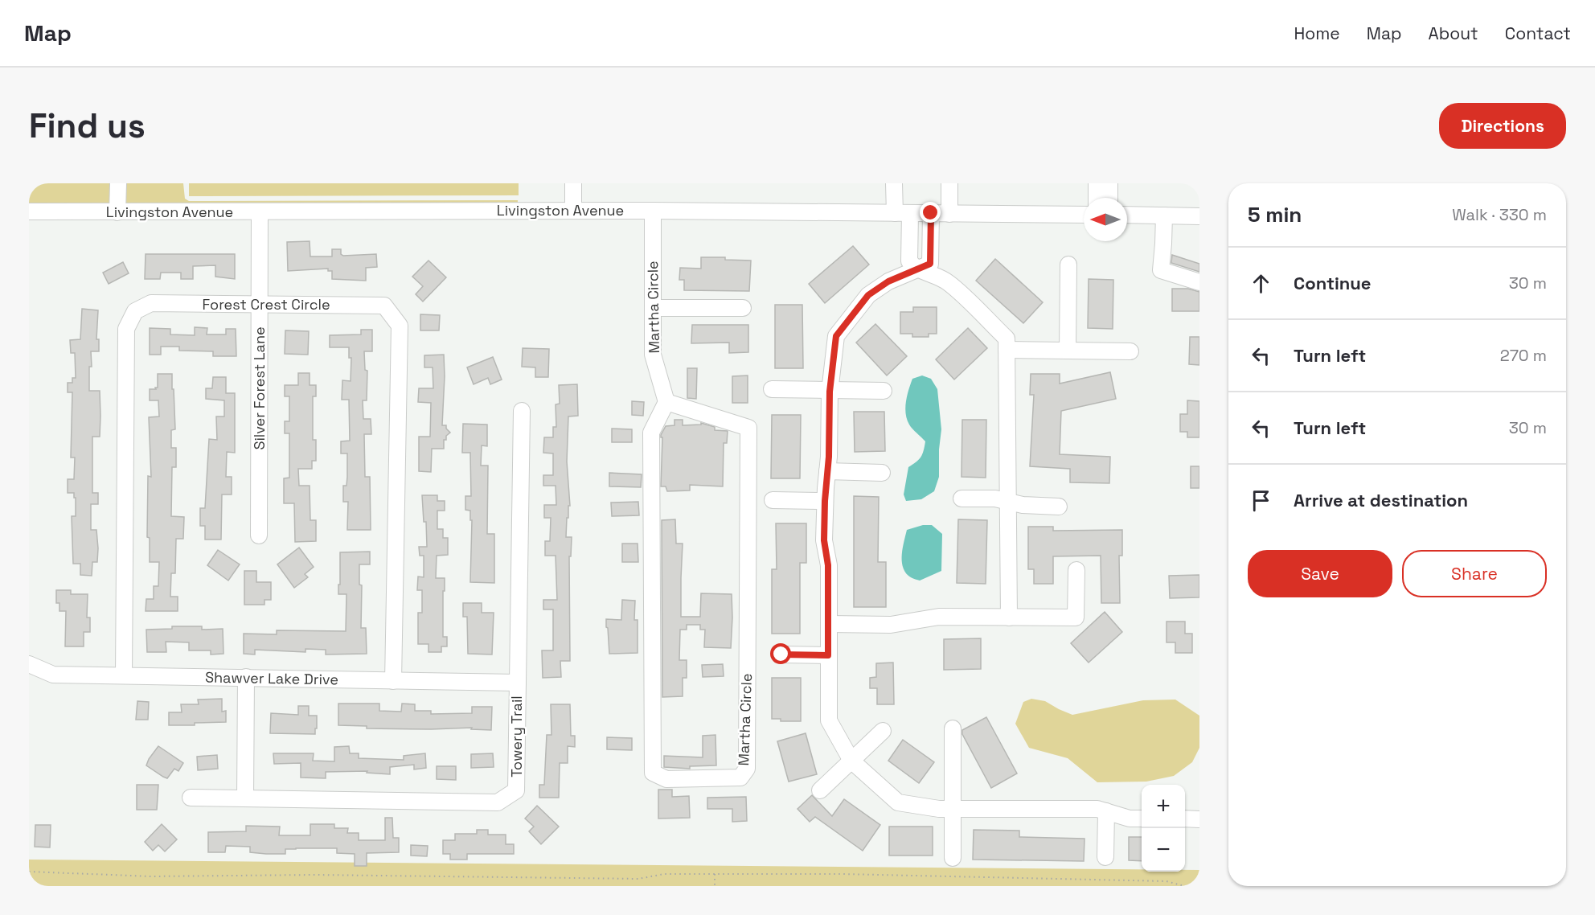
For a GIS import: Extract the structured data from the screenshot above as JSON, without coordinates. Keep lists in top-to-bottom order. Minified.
{"streets":{"street":["Livingston Avenue","Forest Crest Circle","Martha Circle","Silver Forest Lane","Shawver Lake Drive","Towery Trail"]},"crossings":[["Livingston Avenue","Martha Circle"],["Livingston Avenue","Silver Forest Lane"],["Forest Crest Circle","Silver Forest Lane"],["Forest Crest Circle","Shawver Lake Drive"],["Shawver Lake Drive","Towery Trail"]],"north":"left","page":{"header":"Map","nav":["Home","Map","About","Contact"],"buttons":["Directions",["Save","Share"]],"title":"Find us","heading":["5 min","Walk · 330 m"],"list":[["Continue","30 m"],["Turn left","270 m"],["Turn left","30 m"],"Arrive at destination"],"map_buttons":["+","−"]}}
